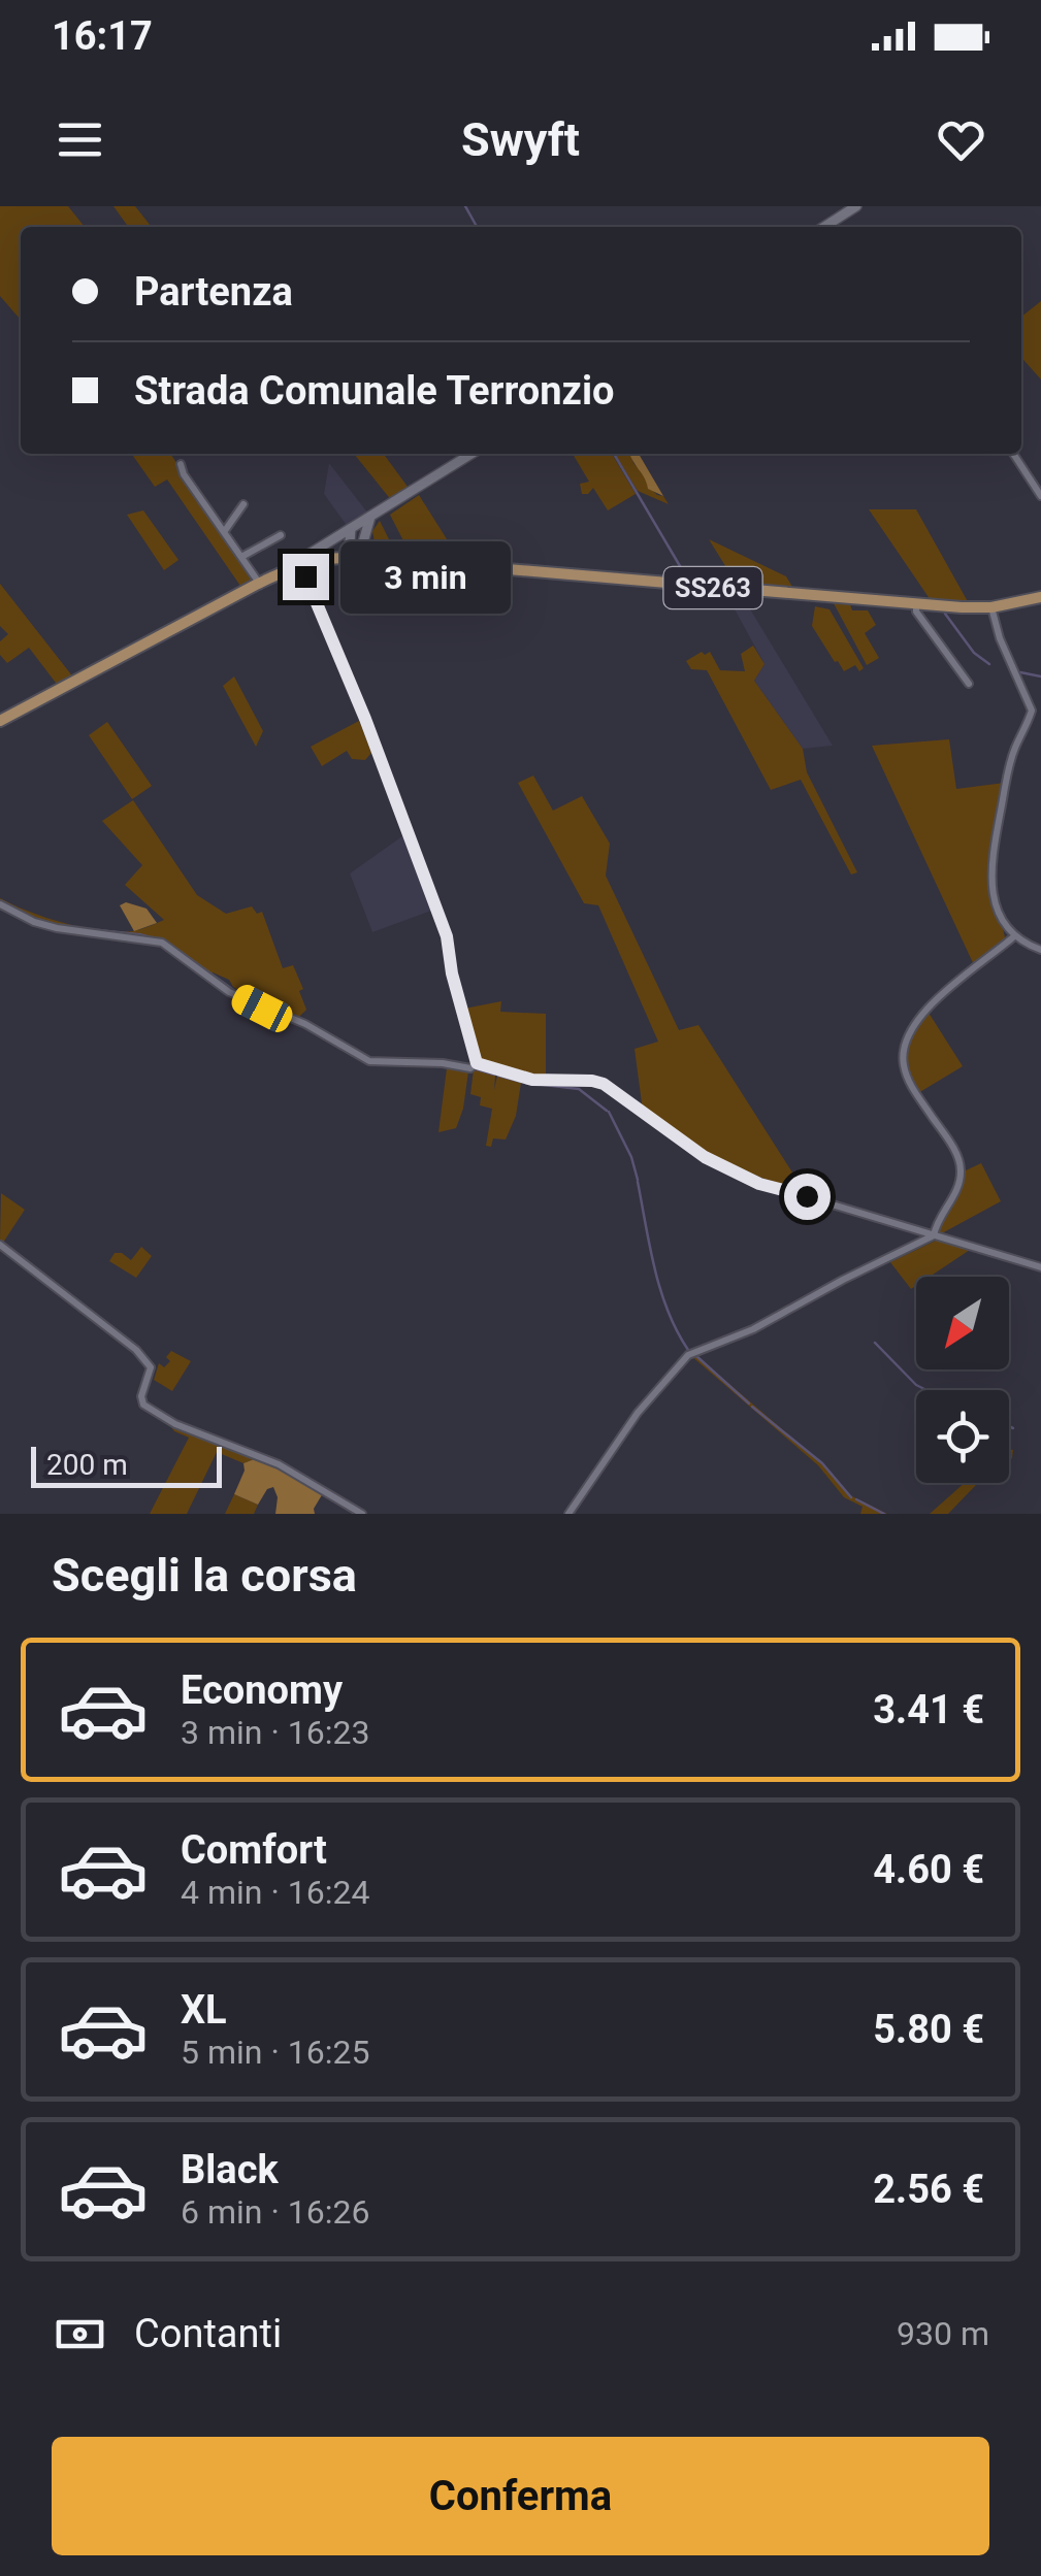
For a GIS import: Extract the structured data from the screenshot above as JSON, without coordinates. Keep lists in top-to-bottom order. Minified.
{"streets":{"main road":["SS263"]},"scale_bar":"200 m","north":"bottom left","page":{"status":"16:17","header":"Swyft","banner":["Partenza","Strada Comunale Terronzio"],"bubble":"3 min","scale":"200 m","heading":"Scegli la corsa","list":[{"name":"Economy","note":"3 min · 16:23","value":"3.41 €"},{"name":"Comfort","note":"4 min · 16:24","value":"4.60 €"},{"name":"XL","note":"5 min · 16:25","value":"5.80 €"},{"name":"Black","note":"6 min · 16:26","value":"2.56 €"}],"pay":["Contanti","930 m"],"buttons":"Conferma"}}
